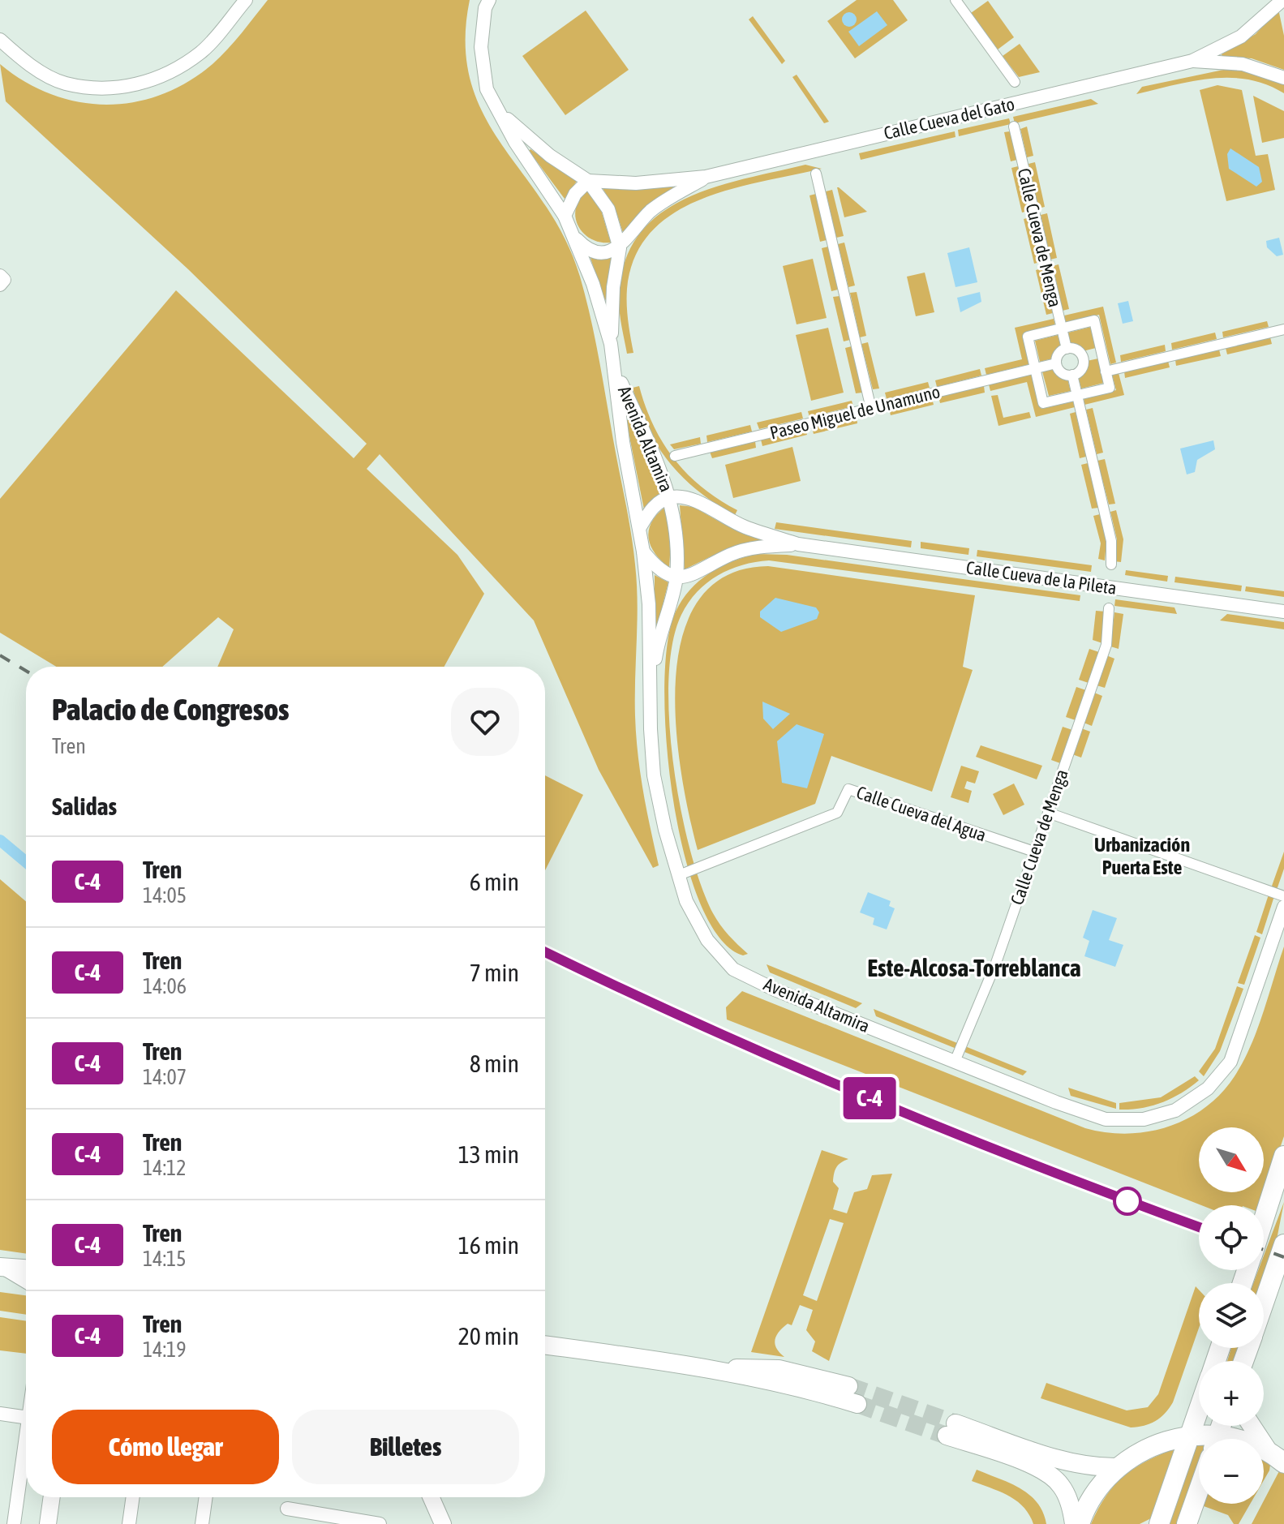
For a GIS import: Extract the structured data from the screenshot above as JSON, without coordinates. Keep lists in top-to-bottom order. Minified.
{"streets":{"street":["Calle Cueva del Gato","Calle Cueva de Menga","Paseo Miguel de Unamuno","Avenida Altamira","Calle Cueva de la Pileta","Calle Cueva del Agua"]},"crossings":[["Calle Cueva de Menga","Paseo Miguel de Unamuno"],["Calle Cueva de Menga","Avenida Altamira"],["Calle Cueva de Menga","Calle Cueva del Agua"],["Avenida Altamira","Calle Cueva del Agua"]],"districts":["Urbanización Puerta Este","Este-Alcosa-Torreblanca"],"north":"bottom right","page":{"on_map":"C-4","heading":[["Palacio de Congresos","Tren"],"Salidas"],"list":[{"mark":"C-4","name":"Tren","note":"14:05","value":"6 min"},{"mark":"C-4","name":"Tren","note":"14:06","value":"7 min"},{"mark":"C-4","name":"Tren","note":"14:07","value":"8 min"},{"mark":"C-4","name":"Tren","note":"14:12","value":"13 min"},{"mark":"C-4","name":"Tren","note":"14:15","value":"16 min"},{"mark":"C-4","name":"Tren","note":"14:19","value":"20 min"}],"map_buttons":["+","−"],"buttons":["Cómo llegar","Billetes"]}}
